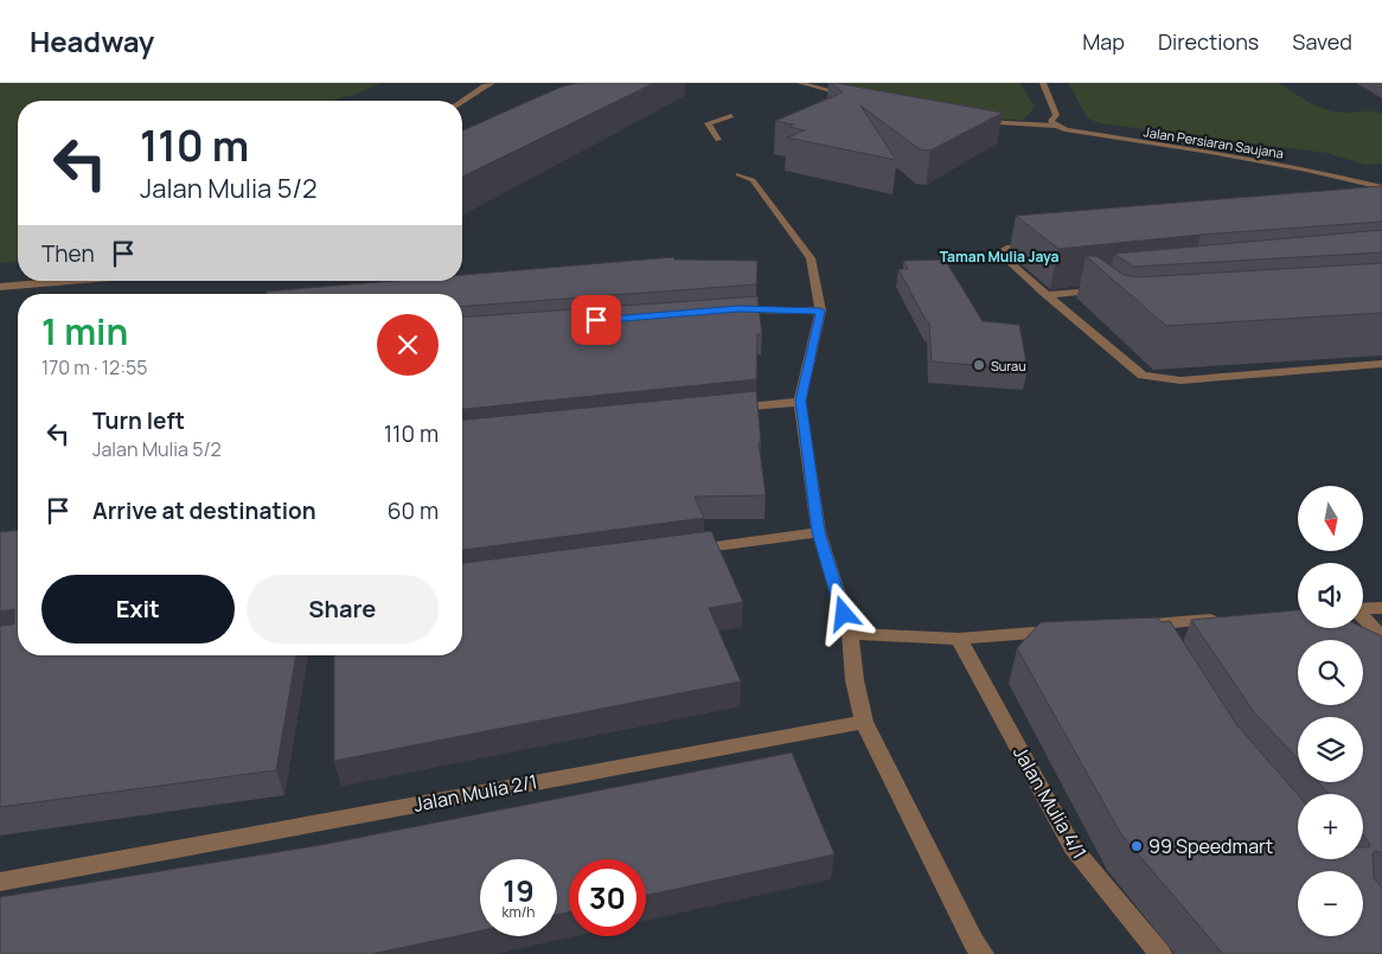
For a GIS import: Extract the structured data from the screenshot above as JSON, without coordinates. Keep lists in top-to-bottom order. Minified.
{"streets":{"street":["Jalan Persiaran Saujana","Jalan Mulia 2/1","Jalan Mulia 4/1"]},"districts":["Taman Mulia Jaya"],"places":["Surau","99 Speedmart"],"north":"bottom","page":{"header":"Headway","nav":["Map","Directions","Saved"],"turn":["110 m","Jalan Mulia 5/2"],"then":"Then","heading":["1 min","170 m · 12:55"],"list":[{"name":"Turn left","note":"Jalan Mulia 5/2","value":"110 m"},{"name":"Arrive at destination","value":"60 m"}],"map_buttons":["+","−"],"buttons":["Exit","Share"],"speed":"19 km/h","limit":"30"}}
